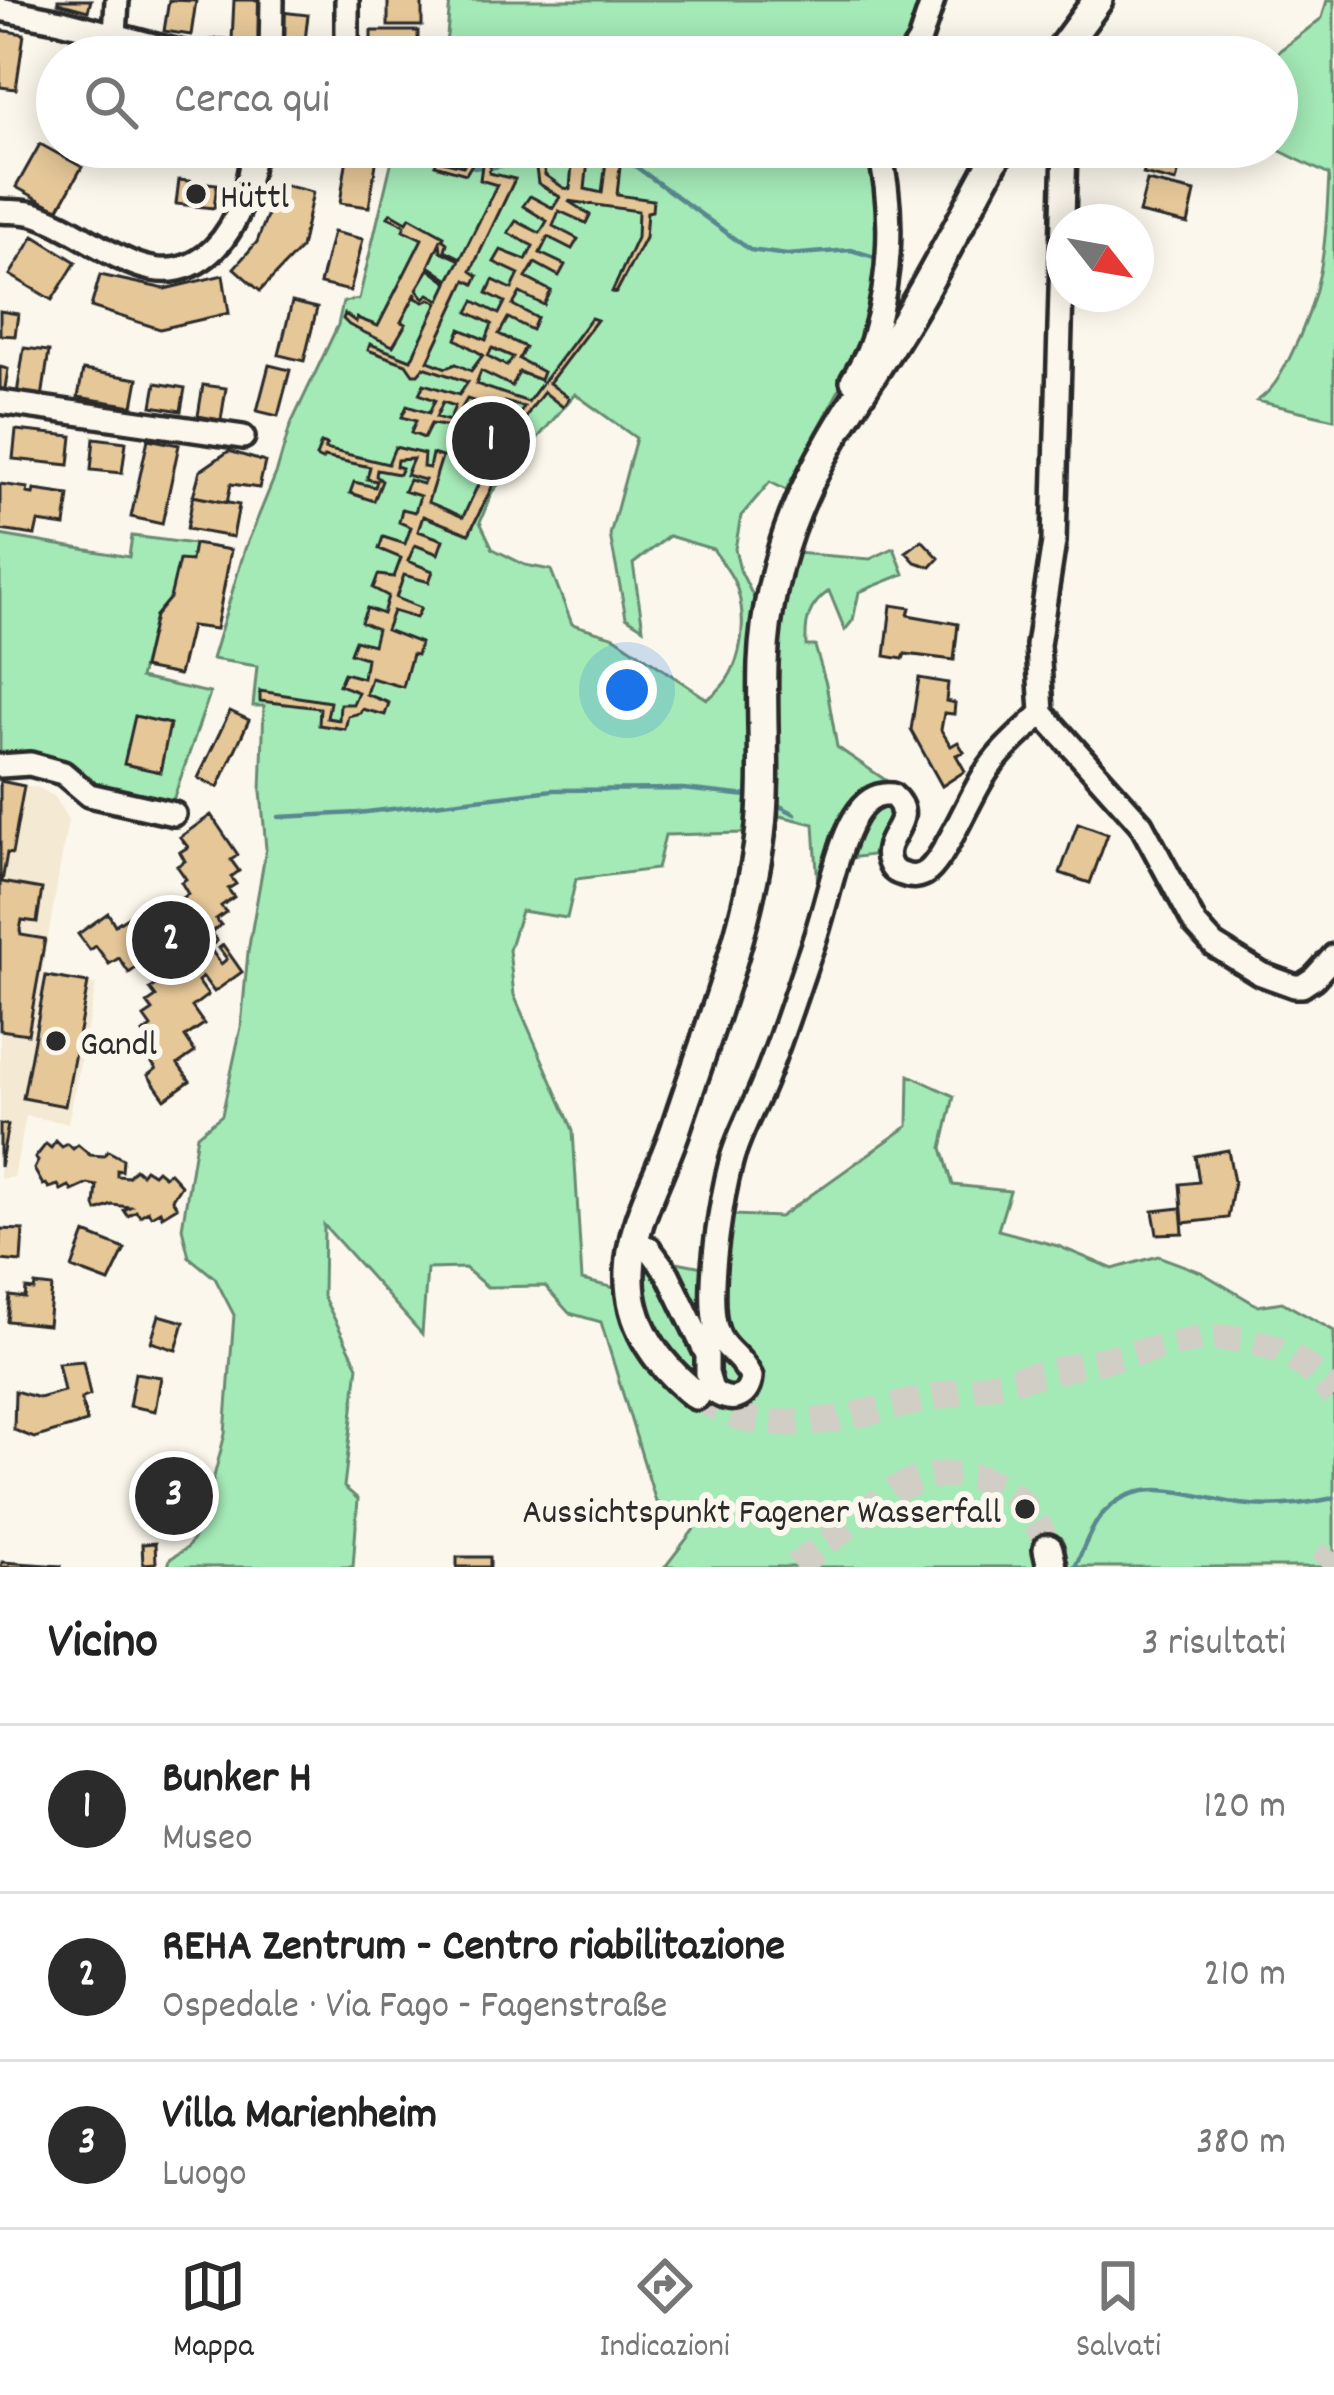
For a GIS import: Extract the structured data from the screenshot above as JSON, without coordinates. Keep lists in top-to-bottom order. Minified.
{"places":["Hüttl","Gandl","Aussichtspunkt Fagener Wasserfall"],"north":"bottom right","page":{"search":"Cerca qui","pins":["1","2","3"],"heading":["Vicino","3 risultati"],"list":[{"mark":"1","name":"Bunker H","note":"Museo","value":"120 m"},{"mark":"2","name":"REHA Zentrum - Centro riabilitazione","note":"Ospedale · Via Fago - Fagenstraße","value":"210 m"},{"mark":"3","name":"Villa Marienheim","note":"Luogo","value":"380 m"}],"nav":["Mappa","Indicazioni","Salvati"]}}
